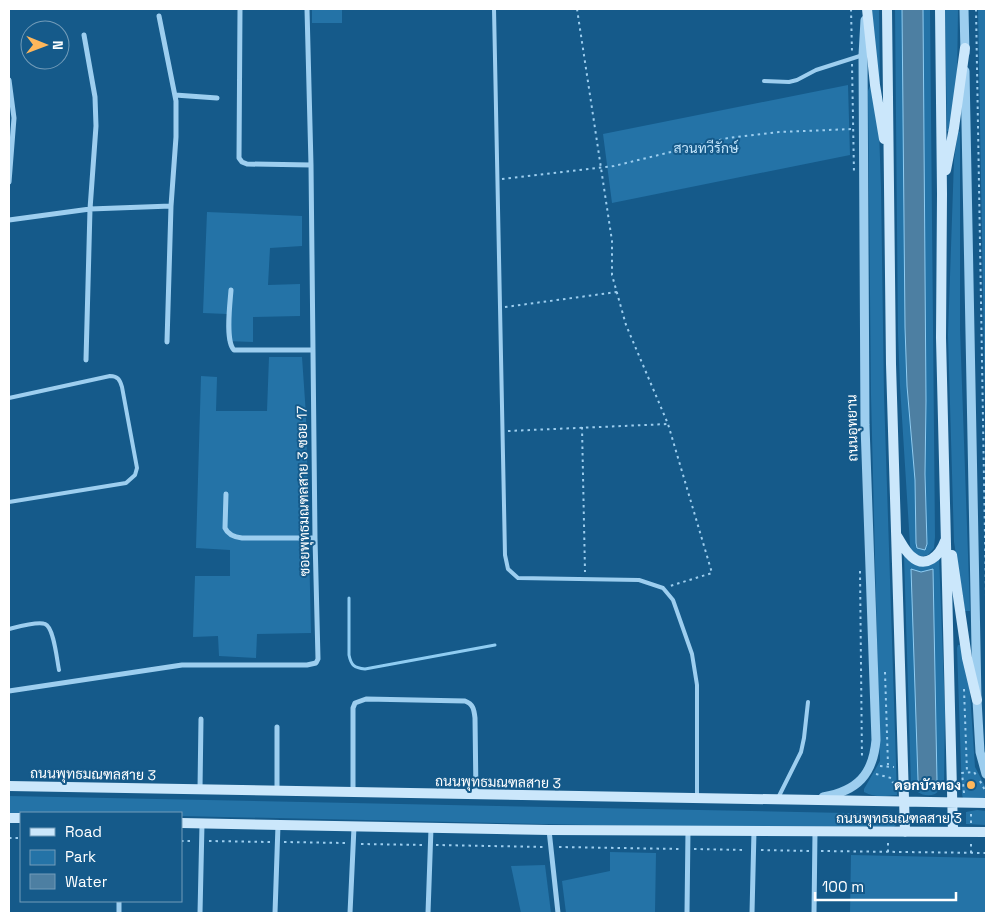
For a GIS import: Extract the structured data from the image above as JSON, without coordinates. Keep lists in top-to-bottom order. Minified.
{"streets":{"main road":["ถนนพุทธมณฑลสาย 3"],"street":["ถนนอุทยาน","ซอยพุทธมณฑลสาย 3 ซอย 17"]},"crossings":[["ถนนอุทยาน","ถนนพุทธมณฑลสาย 3"]],"parks":["สวนทวีรักษ์"],"places":["ดอกบัวทอง"],"legend":["Road","Park","Water"],"scale_bar":"100 m","north":"right"}
